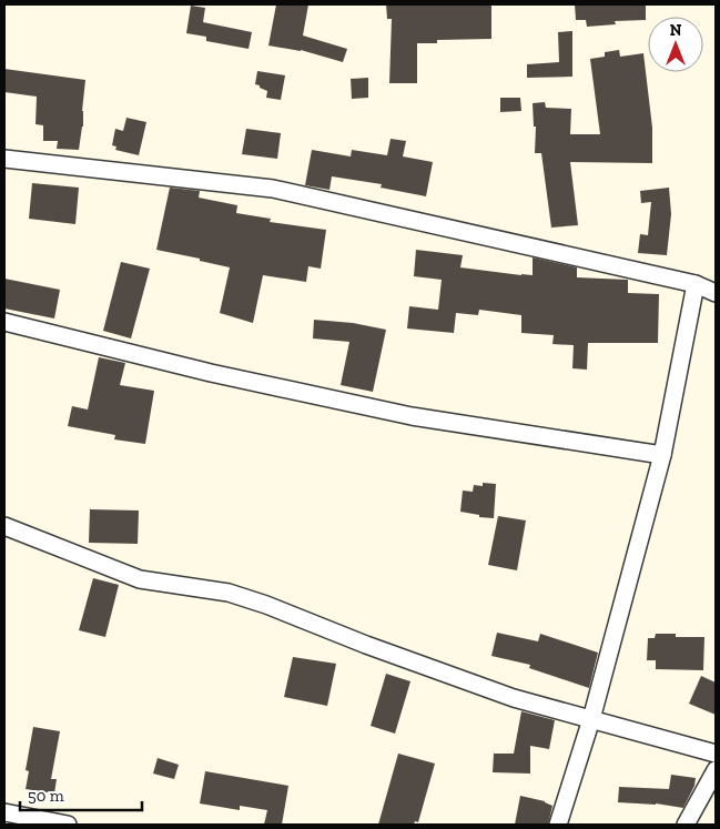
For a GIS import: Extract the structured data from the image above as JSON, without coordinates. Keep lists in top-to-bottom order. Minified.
{"scale_bar":"50 m","north":"top"}
